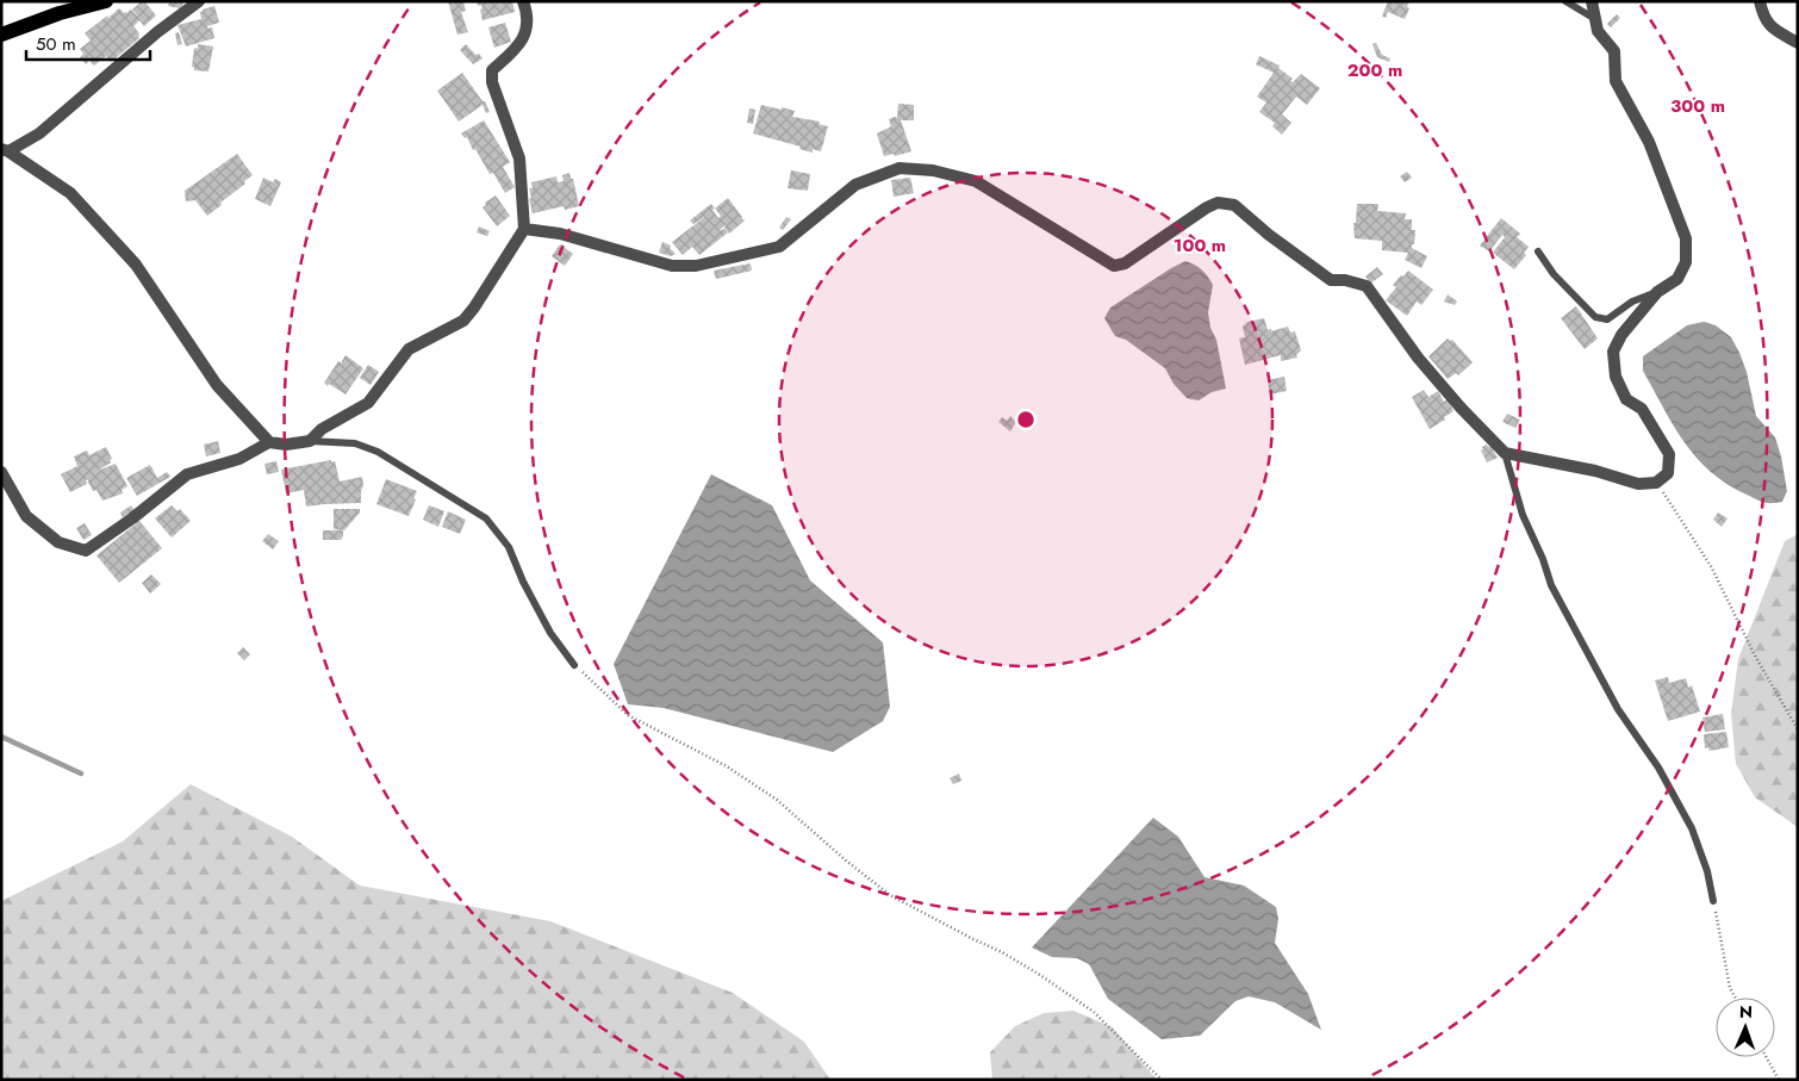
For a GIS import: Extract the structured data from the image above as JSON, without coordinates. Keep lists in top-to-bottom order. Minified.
{"scale_bar":"50 m","north":"top","rings":["200 m","300 m","100 m"]}
